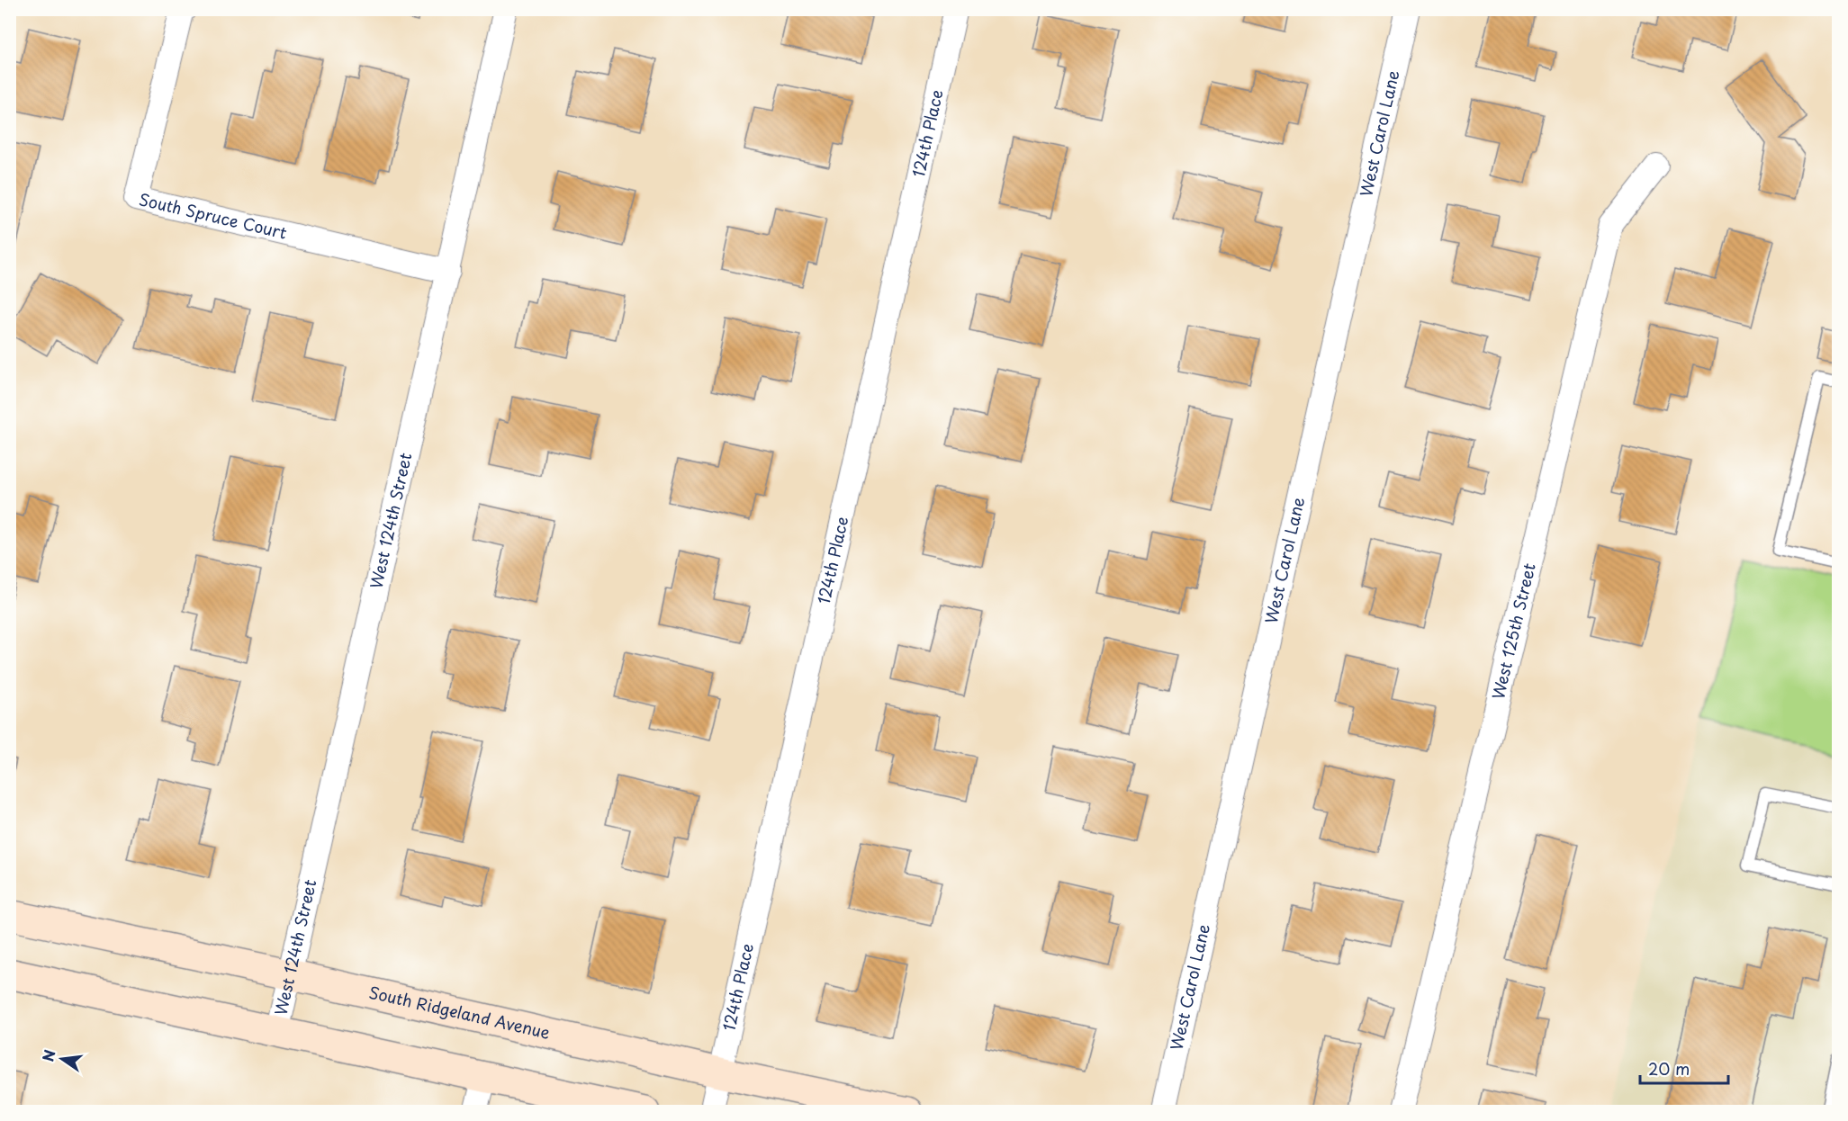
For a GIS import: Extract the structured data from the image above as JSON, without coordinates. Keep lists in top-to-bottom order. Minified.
{"streets":{"main road":["South Ridgeland Avenue"],"street":["124th Place","West Carol Lane","South Spruce Court","West 124th Street","West 125th Street"]},"crossings":[["124th Place","South Ridgeland Avenue"],["South Spruce Court","West 124th Street"],["West 124th Street","South Ridgeland Avenue"]],"scale_bar":"20 m","north":"left"}
